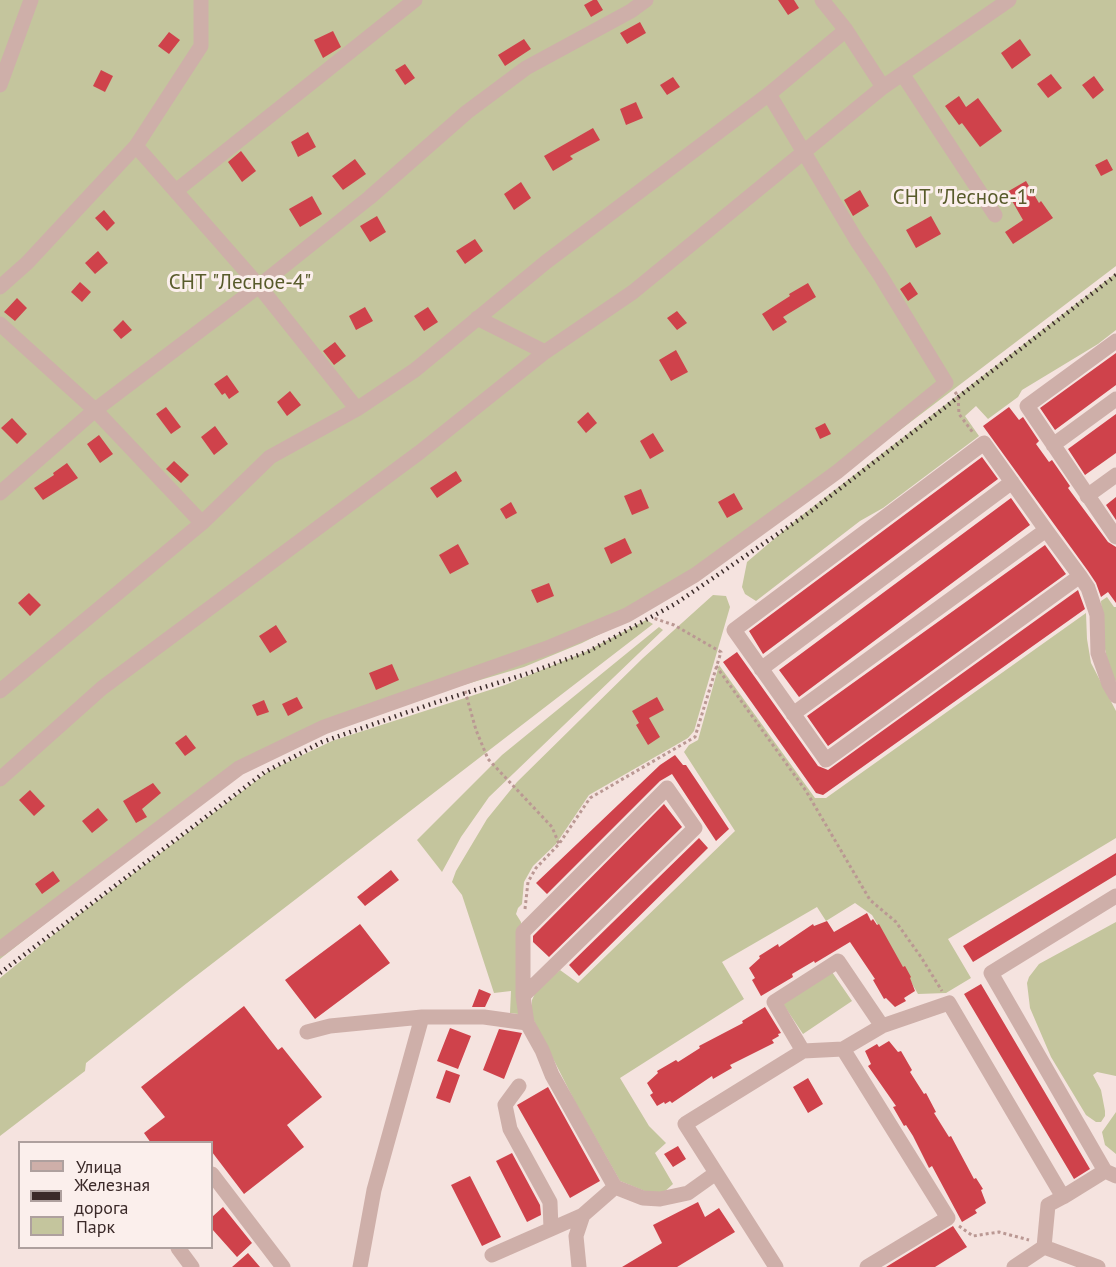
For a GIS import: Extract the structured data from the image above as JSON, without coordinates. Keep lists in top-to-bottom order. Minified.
{"parks":["СНТ \"Лесное-1\"","СНТ \"Лесное-4\""],"legend":["Улица","Железная дорога","Парк"]}
